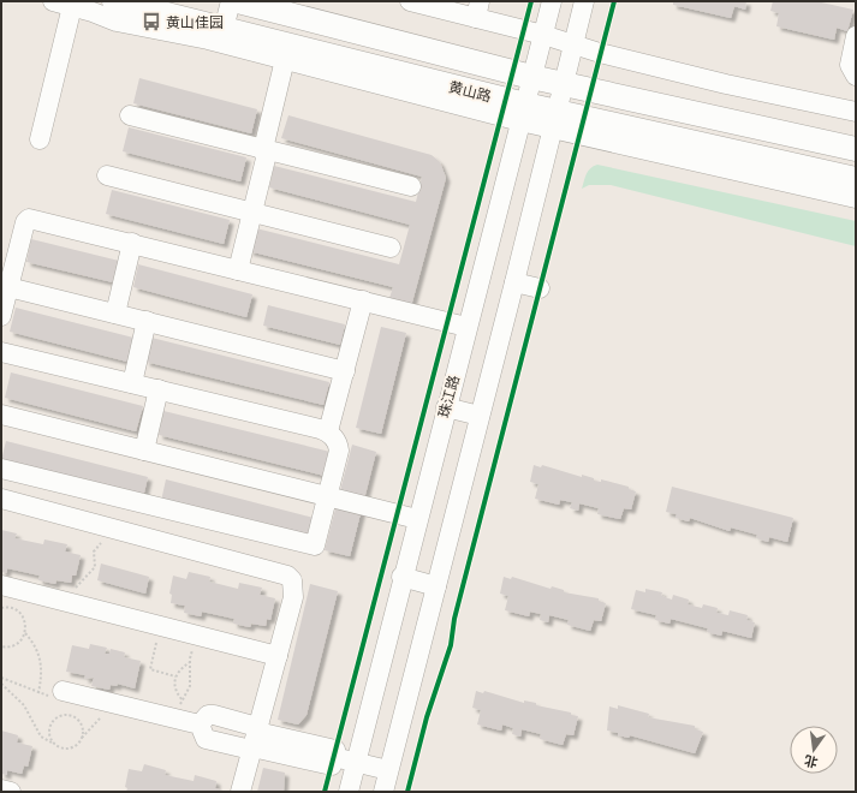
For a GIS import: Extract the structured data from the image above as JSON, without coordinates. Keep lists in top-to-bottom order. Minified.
{"streets":{"main road":["黄山路"],"street":["珠江路"]},"crossings":[["黄山路","珠江路"]],"places":{"bus stop":["黄山佳园"]},"north":"bottom"}
